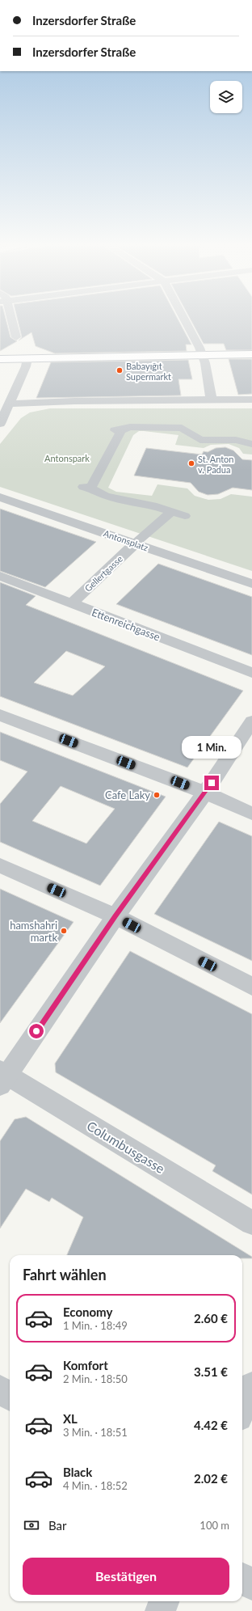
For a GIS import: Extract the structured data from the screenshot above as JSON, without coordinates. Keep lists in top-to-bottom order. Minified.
{"streets":{"street":["Antonsplatz","Gellertgasse","Ettenreichgasse","Columbusgasse"]},"crossings":[["Antonsplatz","Gellertgasse"],["Gellertgasse","Ettenreichgasse"]],"parks":["Antonspark"],"places":["Babayığıt Supermarkt","St. Anton v. Padua","Cafe Laky","hamshahri martk"],"page":{"banner":["Inzersdorfer Straße","Inzersdorfer Straße"],"bubble":"1 Min.","heading":"Fahrt wählen","list":[{"name":"Economy","note":"1 Min. · 18:49","value":"2.60 €"},{"name":"Komfort","note":"2 Min. · 18:50","value":"3.51 €"},{"name":"XL","note":"3 Min. · 18:51","value":"4.42 €"},{"name":"Black","note":"4 Min. · 18:52","value":"2.02 €"}],"pay":["Bar","100 m"],"buttons":"Bestätigen"}}
